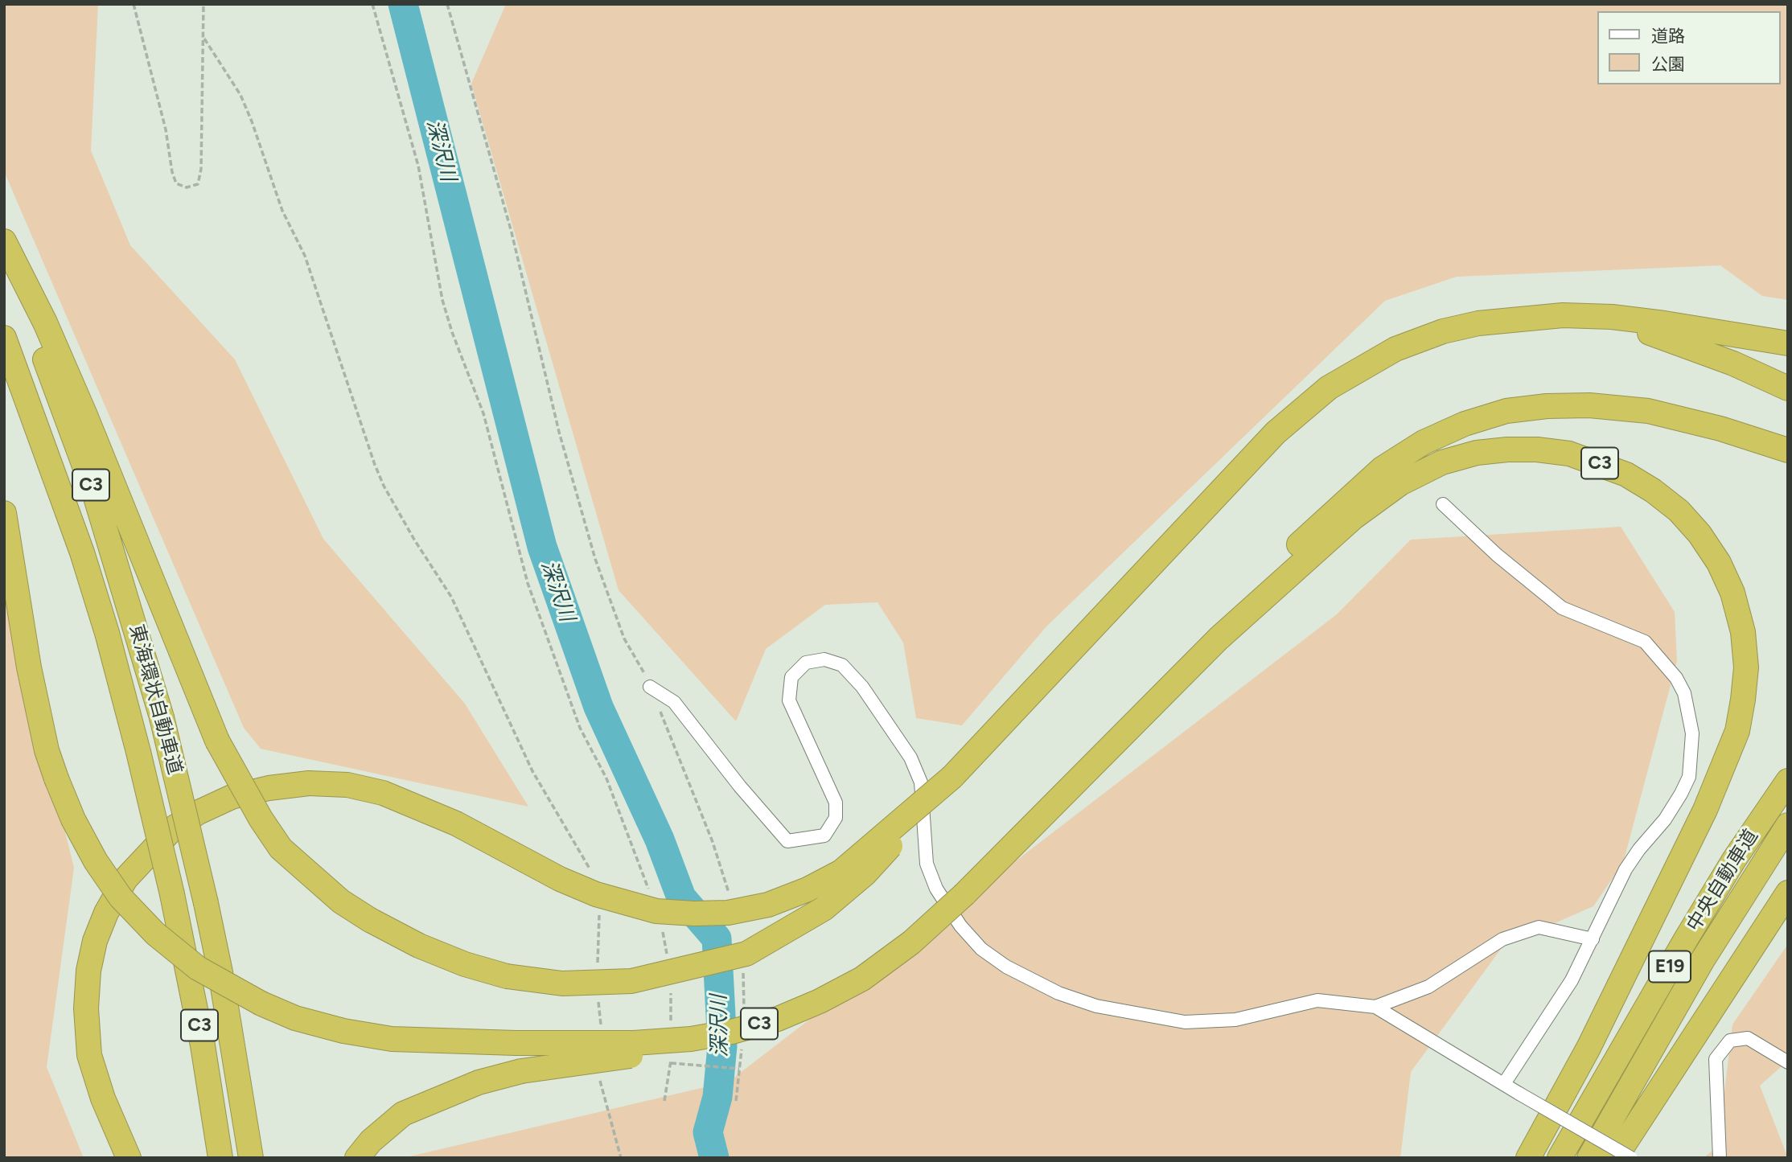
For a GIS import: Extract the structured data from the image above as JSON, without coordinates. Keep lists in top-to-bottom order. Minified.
{"streets":{"highway":["C3","東海環状自動車道","中央自動車道","E19"]},"water":["深沢川"],"legend":["道路","公園"]}
